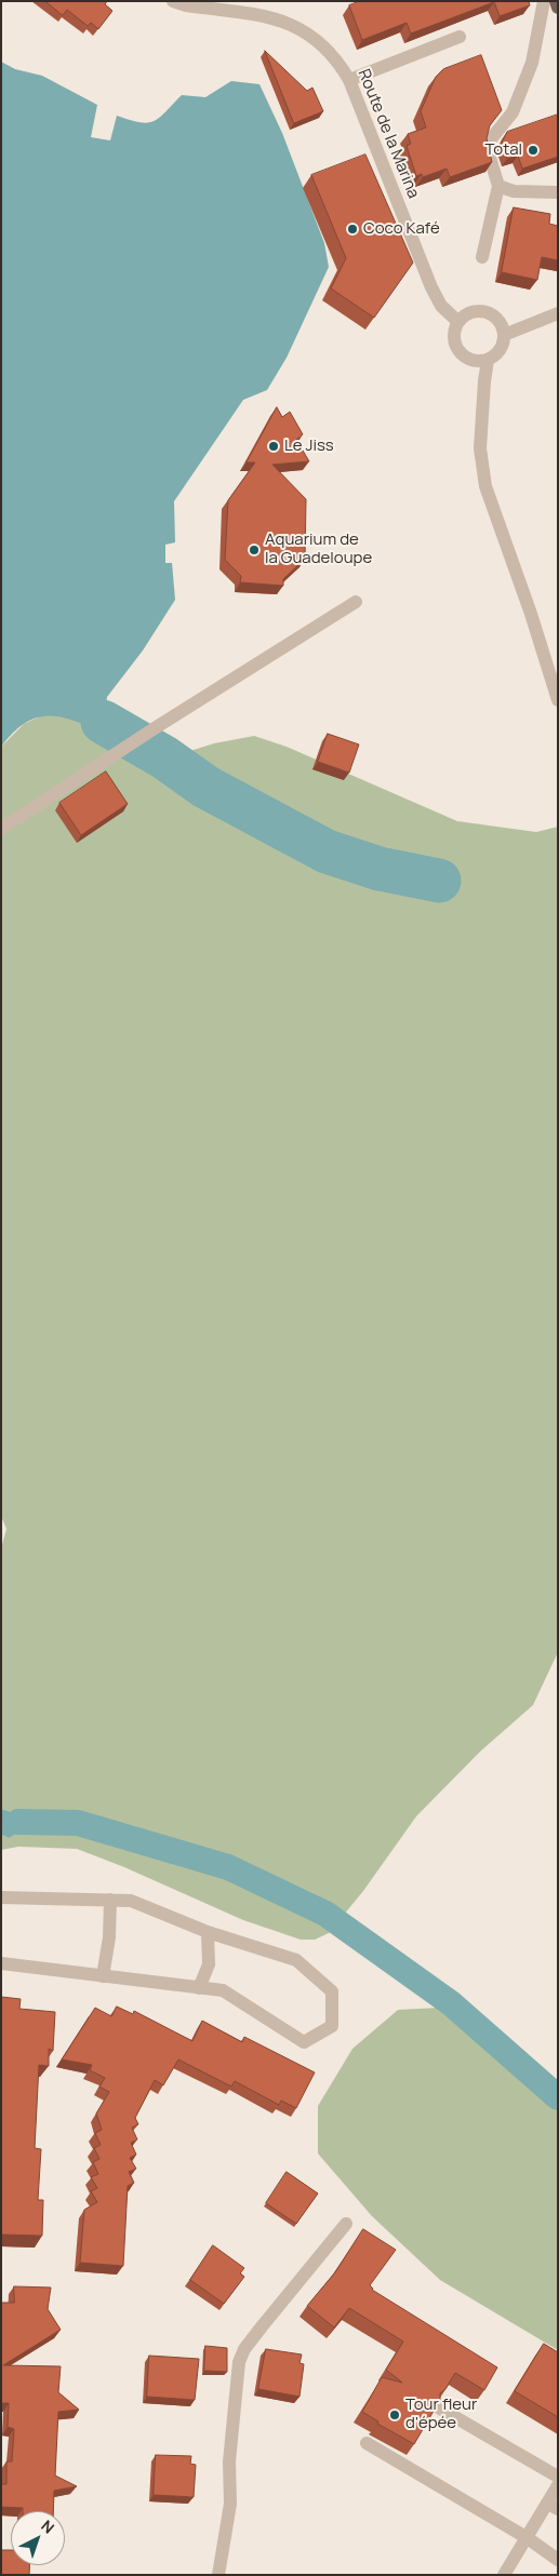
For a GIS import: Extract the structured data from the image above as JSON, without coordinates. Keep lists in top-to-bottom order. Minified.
{"streets":{"street":["Route de la Marina"]},"places":["Total","Coco Kafé","Le Jiss","Aquarium de la Guadeloupe","Tour fleur d'épée"],"north":"top right"}
